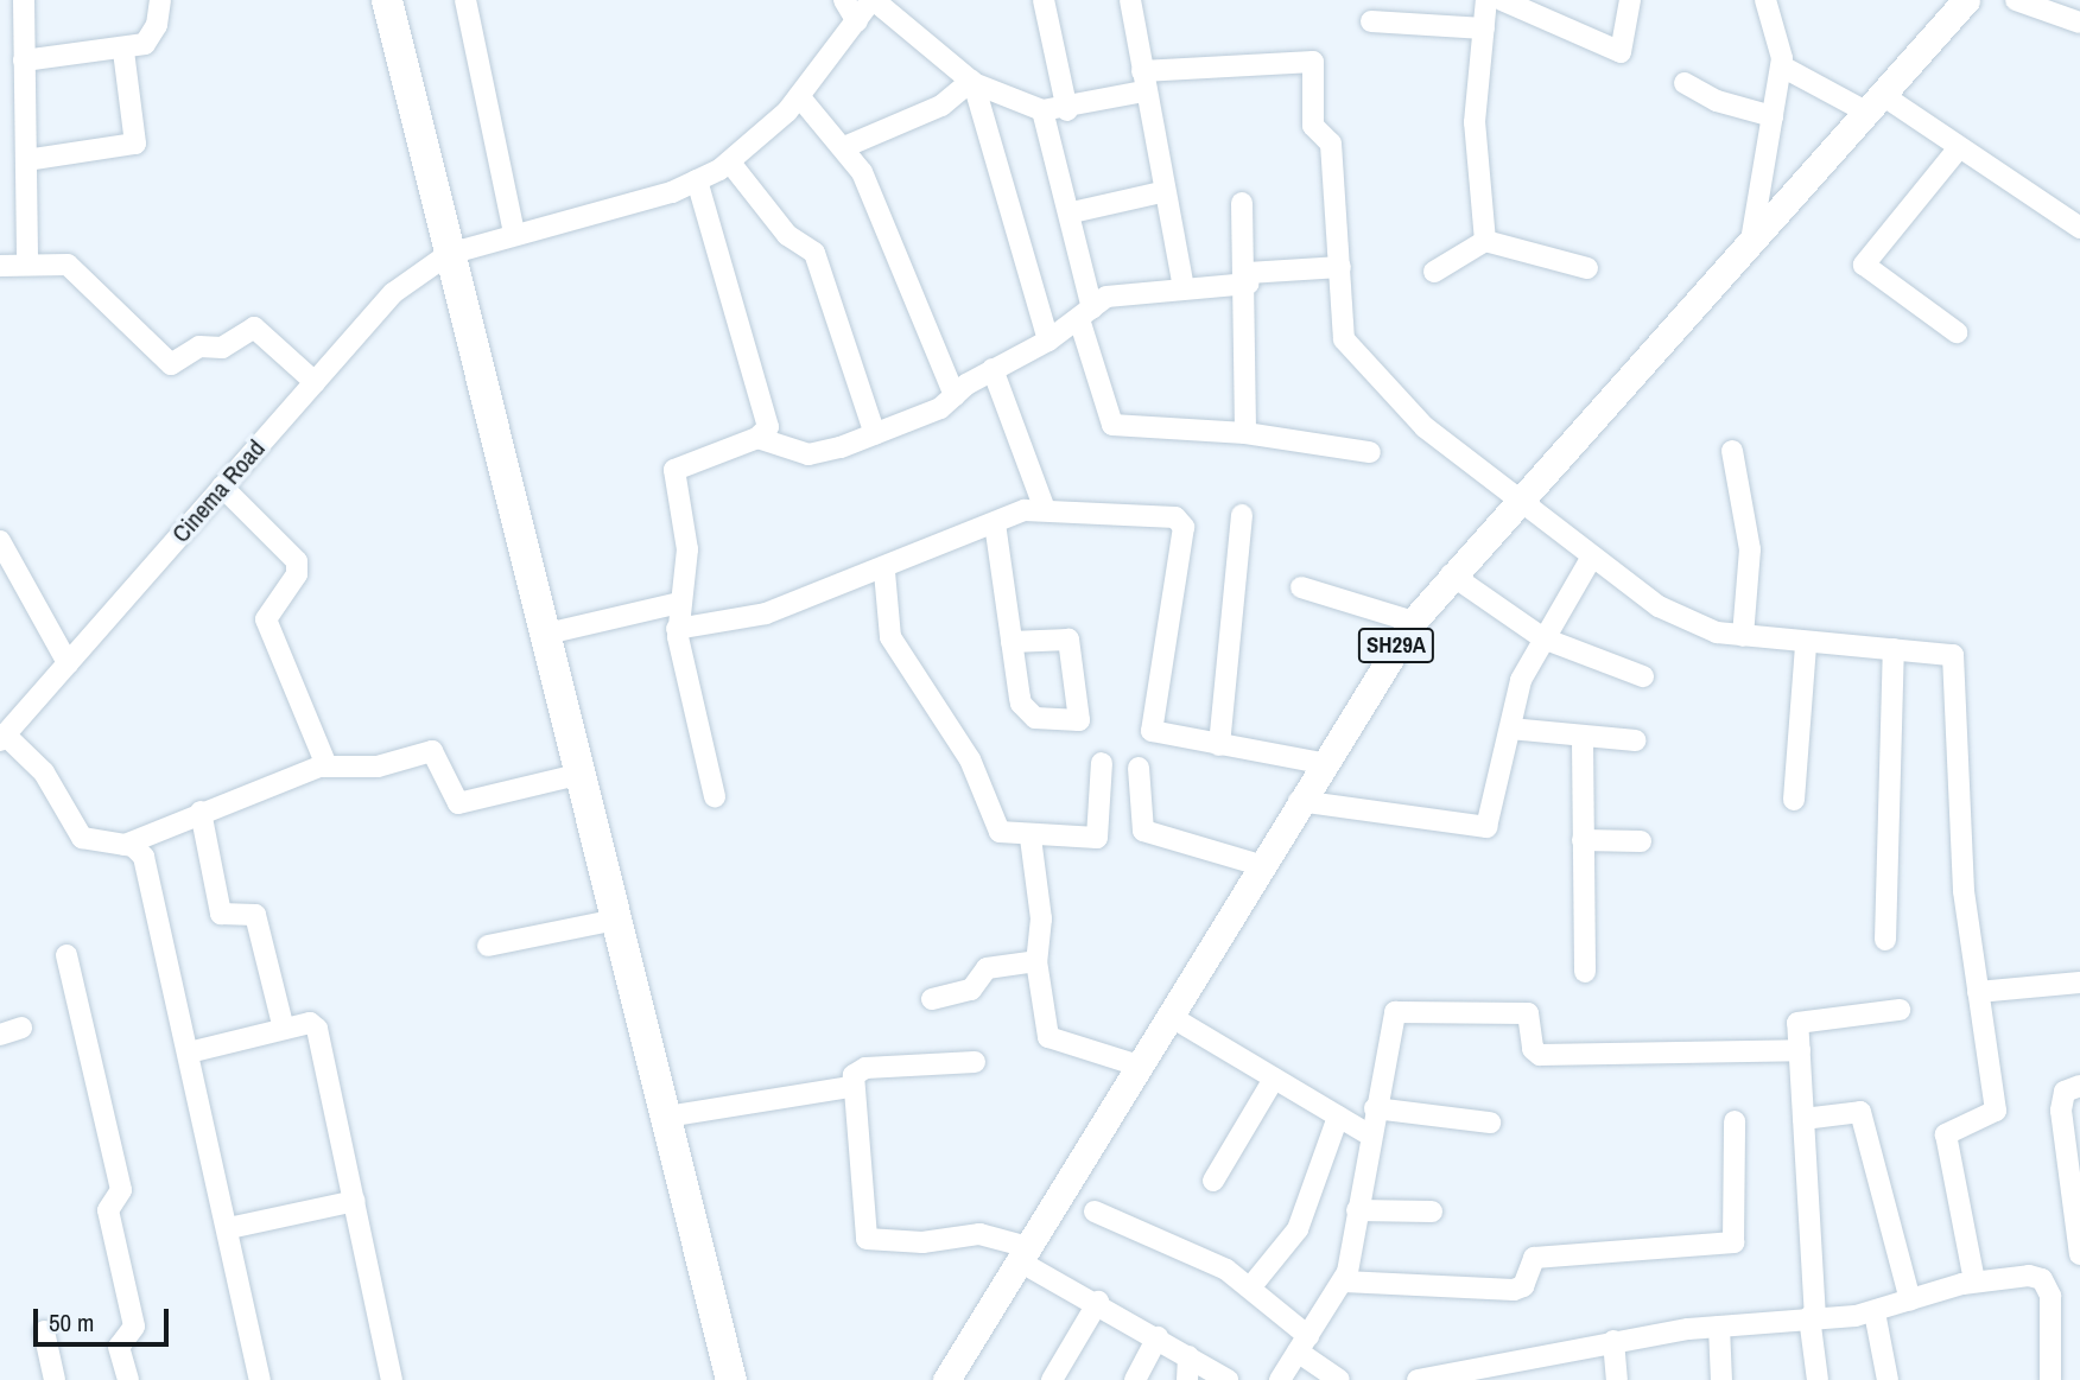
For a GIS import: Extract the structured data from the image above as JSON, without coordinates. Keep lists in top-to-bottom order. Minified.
{"streets":{"main road":["SH29A"],"street":["Cinema Road"]},"scale_bar":"50 m"}
